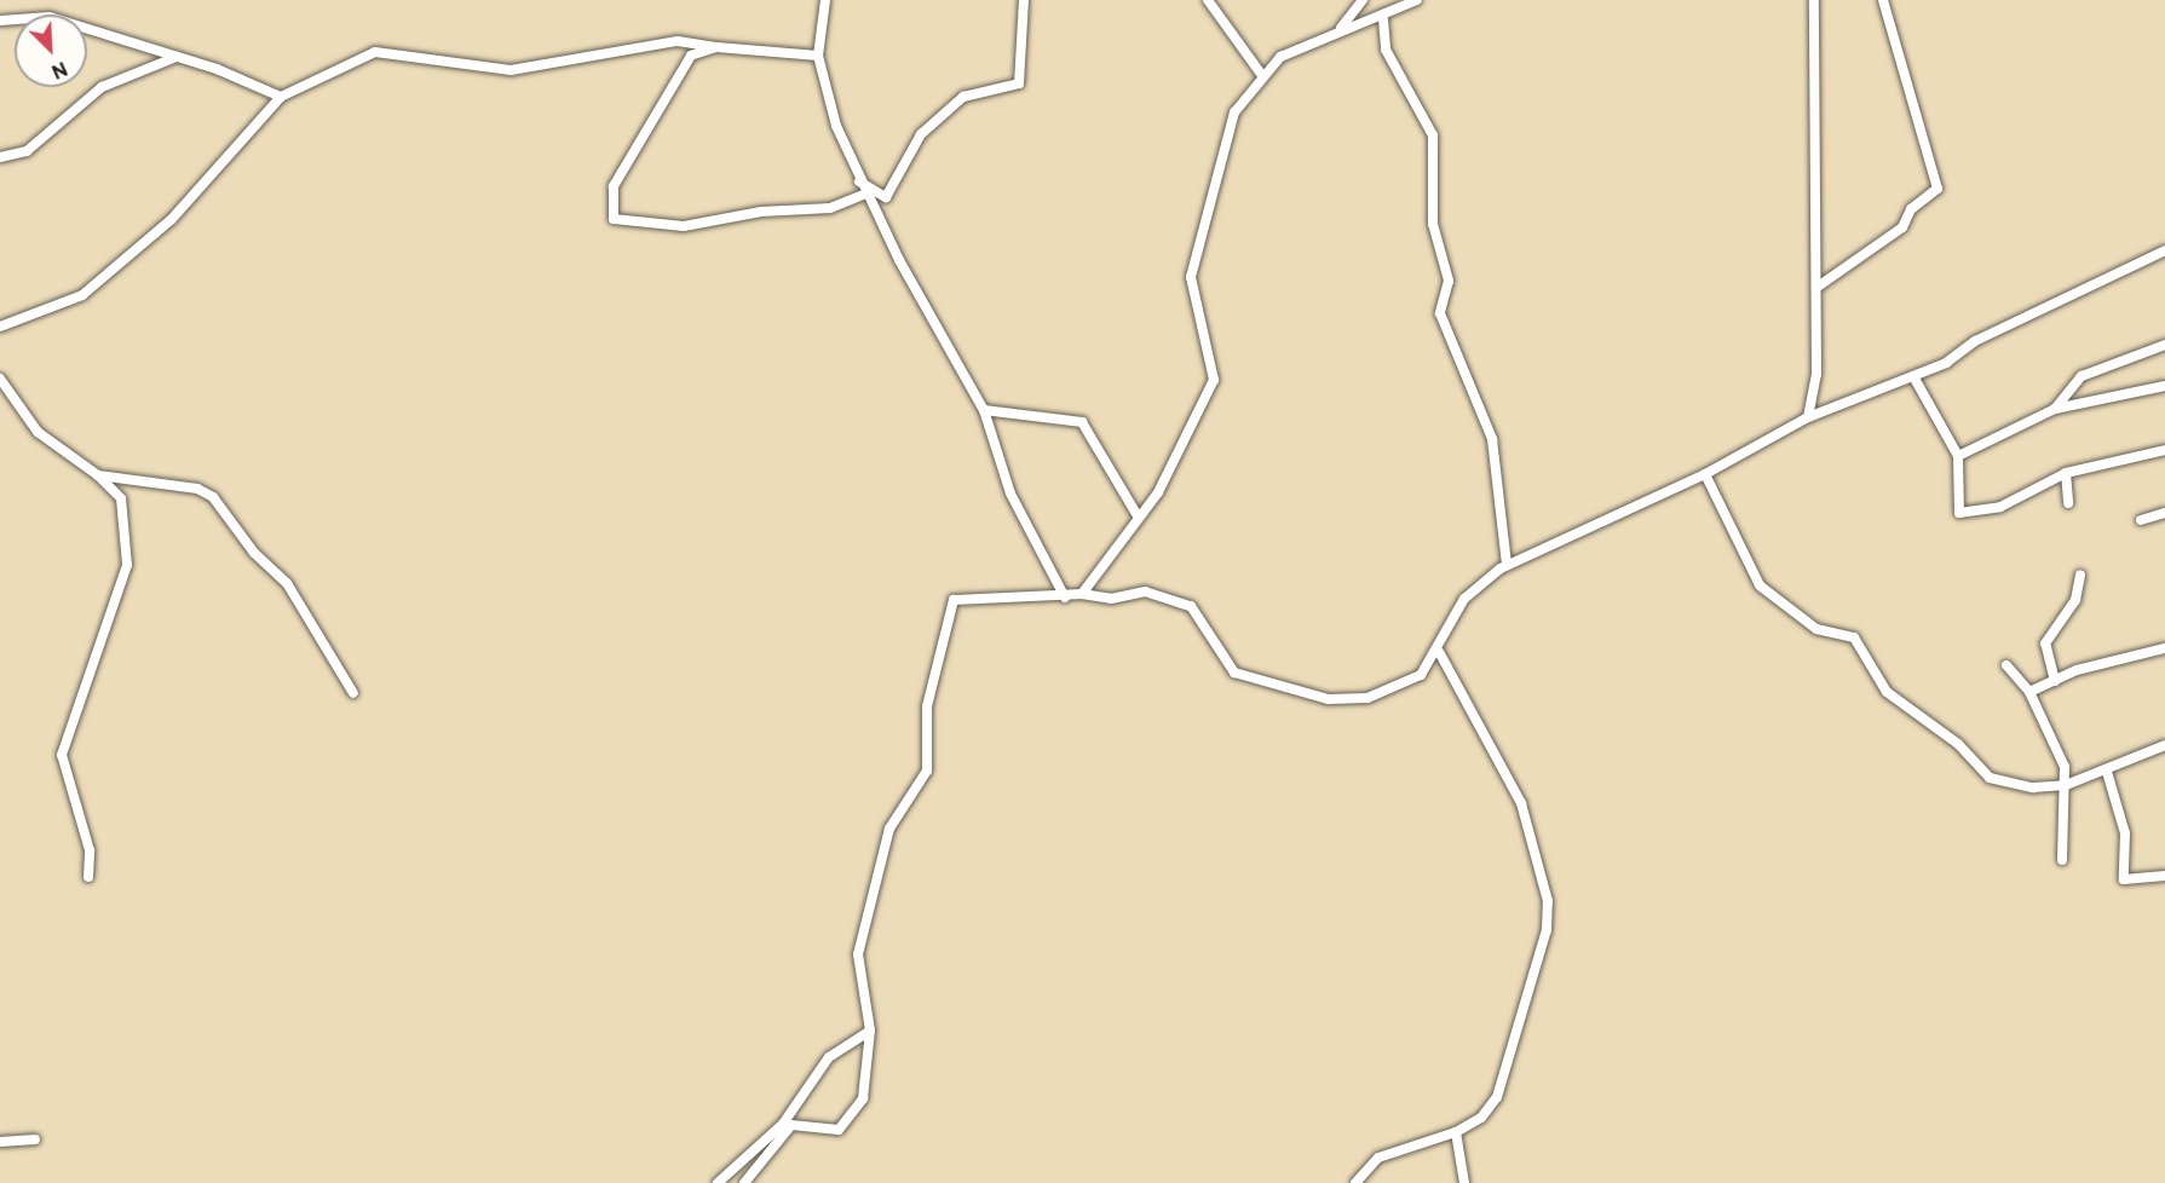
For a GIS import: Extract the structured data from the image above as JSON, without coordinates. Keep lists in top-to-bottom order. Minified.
{"north":"bottom right"}
